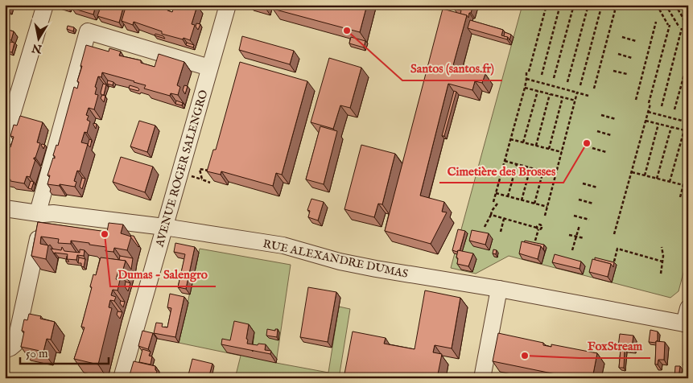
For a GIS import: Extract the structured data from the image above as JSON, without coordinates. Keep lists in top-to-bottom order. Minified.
{"streets":{"street":["AVENUE ROGER SALENGRO","RUE ALEXANDRE DUMAS"]},"crossings":[["AVENUE ROGER SALENGRO","RUE ALEXANDRE DUMAS"]],"places":["Santos (santos.fr)","Cimetière des Brosses","Dumas - Salengro","FoxStream"],"scale_bar":"50 m","north":"bottom"}
